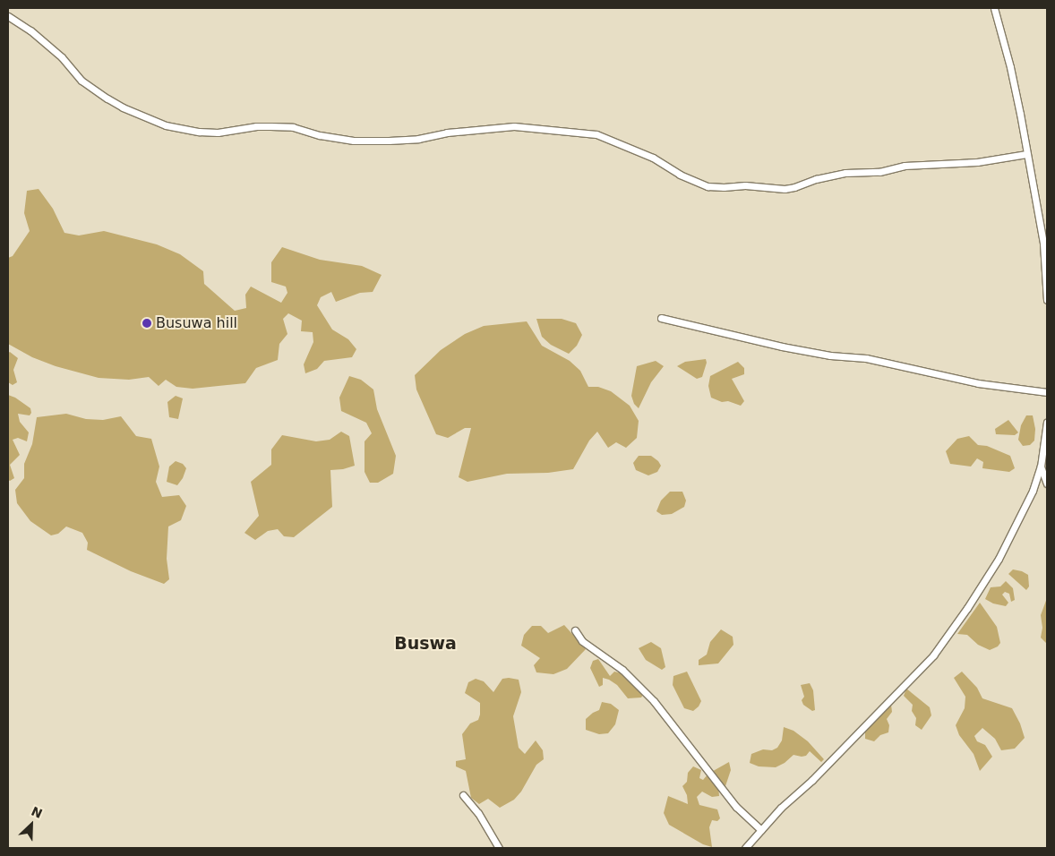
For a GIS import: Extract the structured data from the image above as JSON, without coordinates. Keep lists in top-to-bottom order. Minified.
{"districts":["Buswa"],"places":["Busuwa hill"],"north":"top right"}
